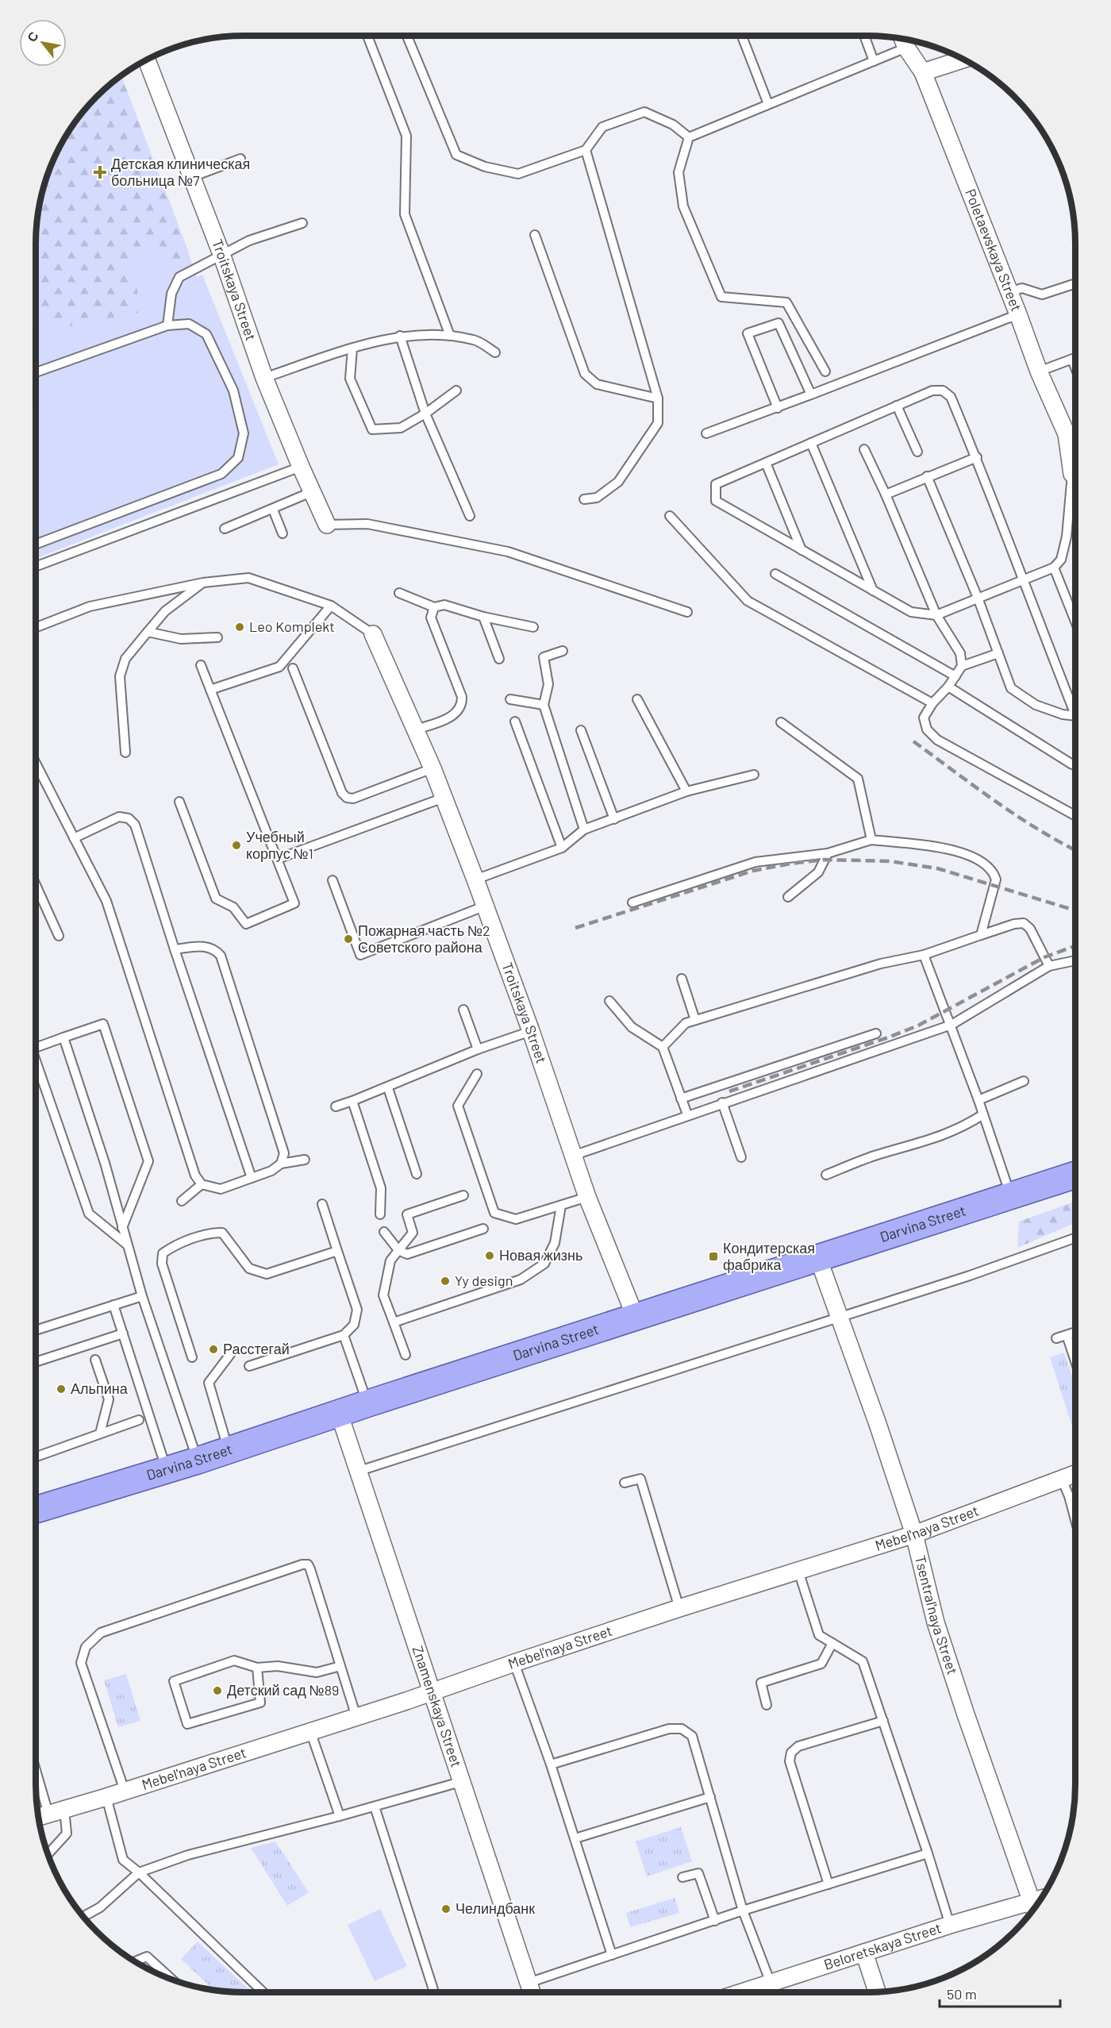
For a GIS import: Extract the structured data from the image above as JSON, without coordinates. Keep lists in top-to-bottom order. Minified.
{"streets":{"main road":["Darvina Street"],"street":["Poletaevskaya Street","Troitskaya Street","Mebel'naya Street","Tsentral'naya Street","Znamenskaya Street","Beloretskaya Street"]},"crossings":[["Troitskaya Street","Darvina Street"],["Darvina Street","Tsentral'naya Street"],["Darvina Street","Znamenskaya Street"],["Mebel'naya Street","Tsentral'naya Street"],["Mebel'naya Street","Znamenskaya Street"],["Tsentral'naya Street","Beloretskaya Street"]],"places":{"health":["Детская клиническая больница №7"],"other":["Leo Komplekt","Учебный корпус №1","Пожарная часть №2 Советского района","Новая жизнь","Yy design","Расстегай","Альпина","Детский сад №89","Челиндбанк"],"transit":["Кондитерская фабрика"]},"scale_bar":"50 m","north":"top left"}
